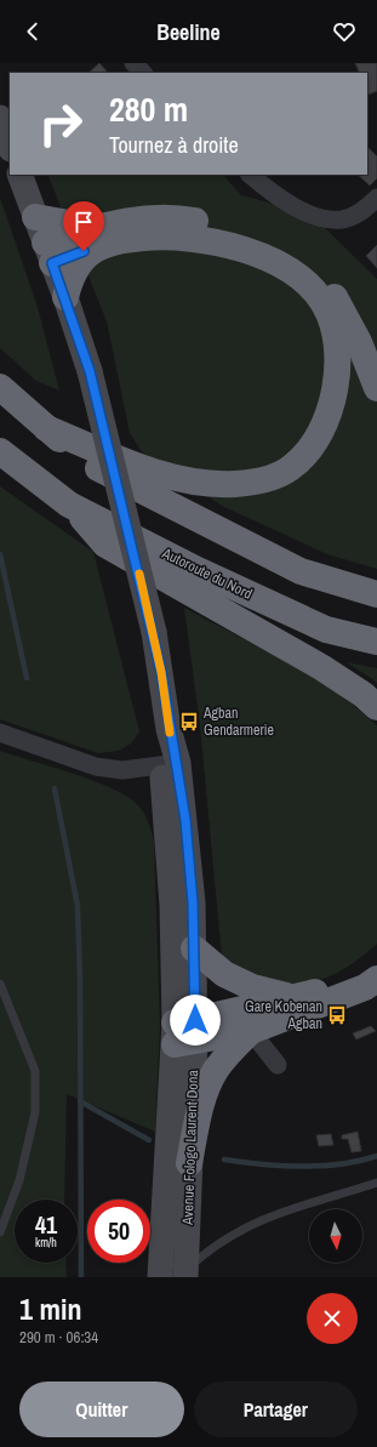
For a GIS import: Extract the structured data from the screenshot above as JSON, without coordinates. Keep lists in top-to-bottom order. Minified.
{"streets":{"highway":["Autoroute du Nord"],"main road":["Avenue Fologo Laurent Dona"]},"places":{"bus stop":["Agban Gendarmerie","Gare Kobenan Agban"]},"north":"bottom","page":{"header":"Beeline","turn":["280 m","Tournez à droite"],"speed":"41 km/h","limit":"50","heading":["1 min","290 m · 06:34"],"buttons":["Quitter","Partager"]}}
